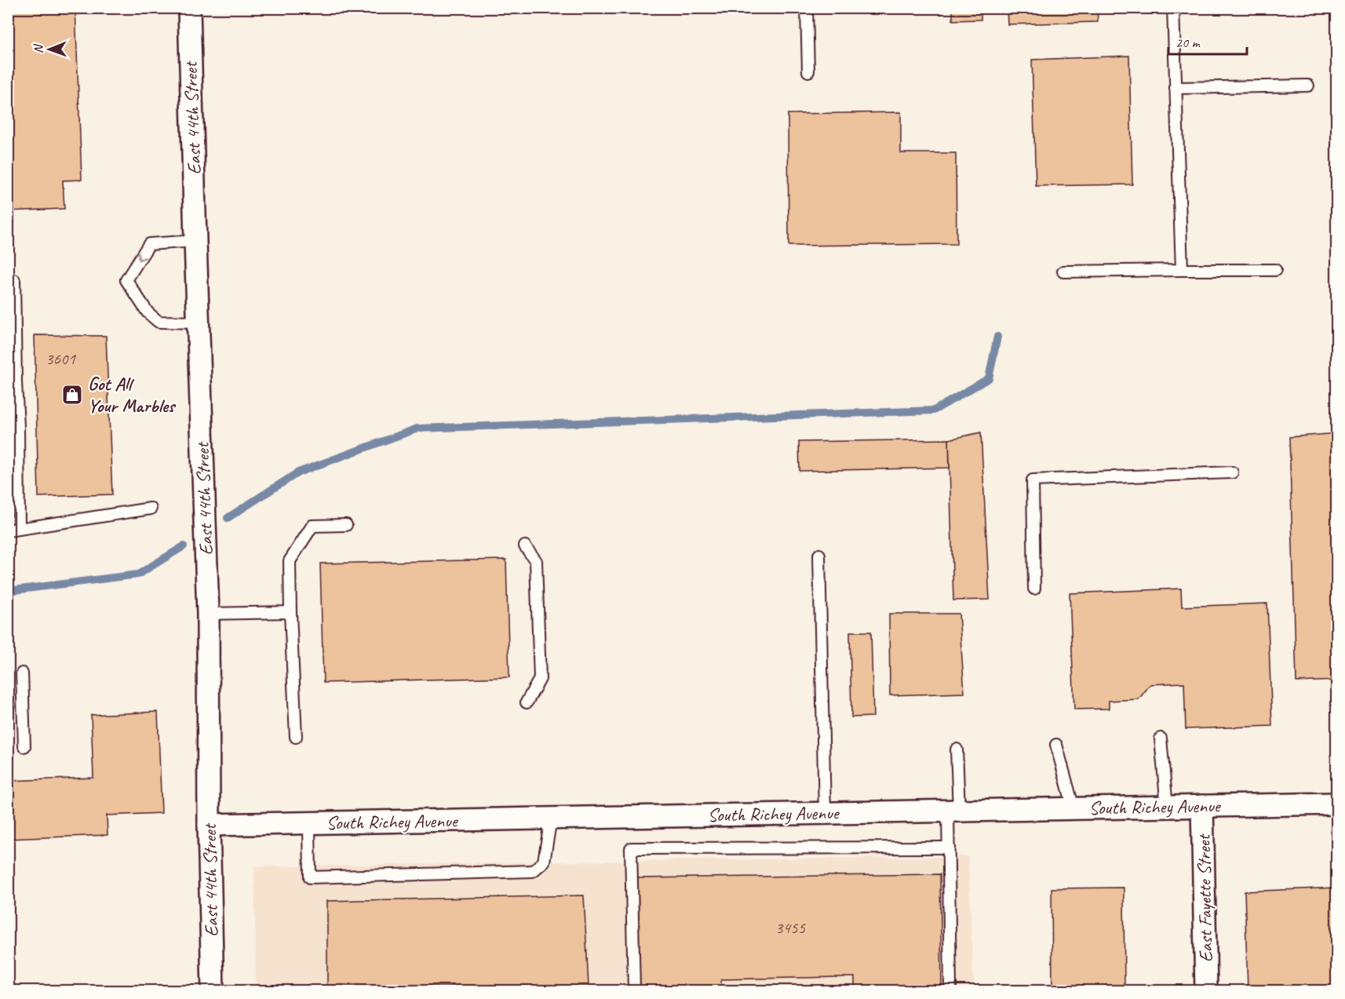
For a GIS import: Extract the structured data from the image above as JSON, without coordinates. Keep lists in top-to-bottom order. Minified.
{"streets":{"street":["East 44th Street","South Richey Avenue","East Fayette Street"]},"crossings":[["East 44th Street","South Richey Avenue"],["South Richey Avenue","East Fayette Street"]],"places":{"shop":["Got All Your Marbles"]},"house_numbers":["3601","3455"],"scale_bar":"20 m","north":"left"}
